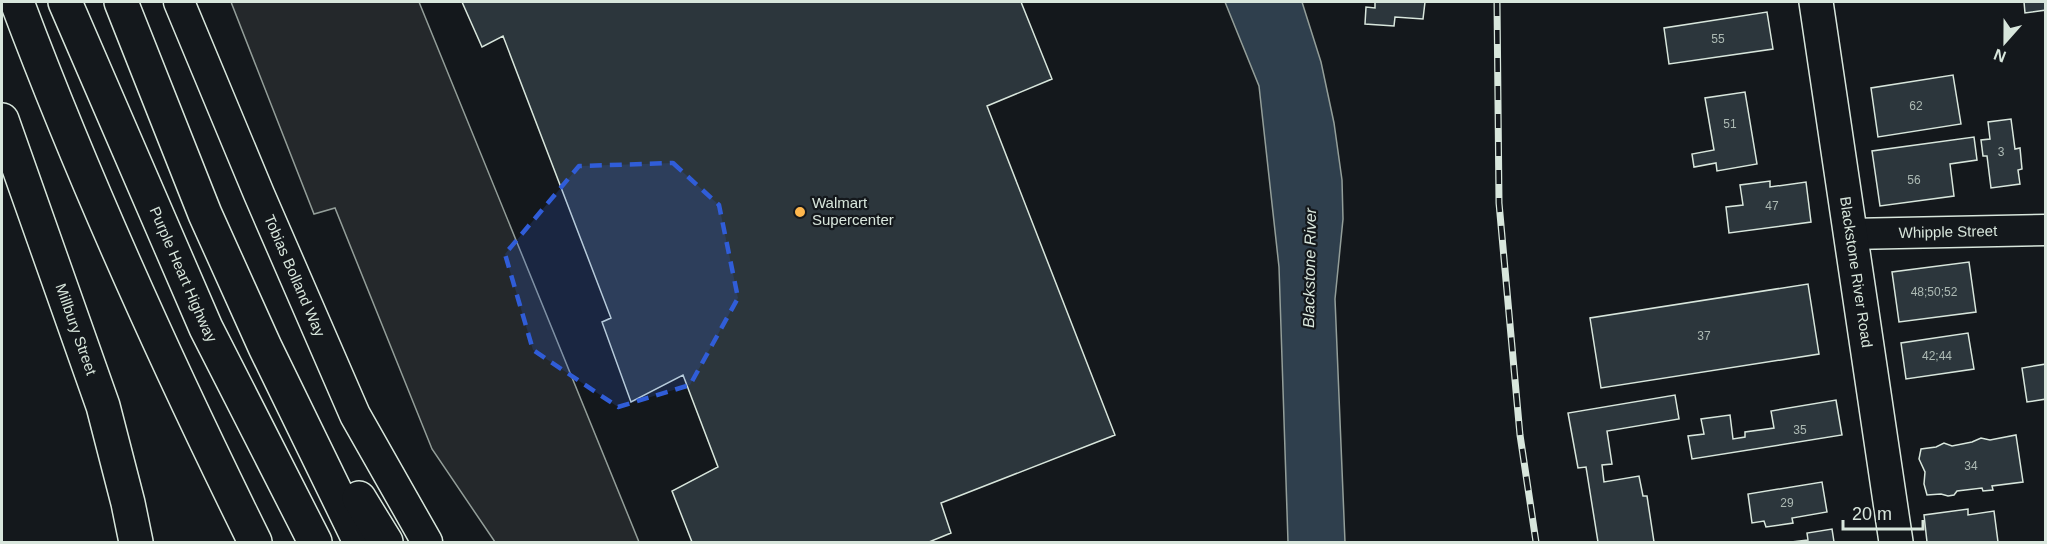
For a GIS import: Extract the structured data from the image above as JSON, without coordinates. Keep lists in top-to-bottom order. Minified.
{"streets":{"main road":["Blackstone River Road","Purple Heart Highway","Millbury Street"],"street":["Whipple Street","Tobias Bolland Way"]},"crossings":[["Whipple Street","Blackstone River Road"]],"water":["Blackstone River"],"places":["Walmart Supercenter"],"house_numbers":["55","62","51","3","56","47","48;50;52","37","42;44","35","34","29"],"scale_bar":"20 m","north":"bottom"}
